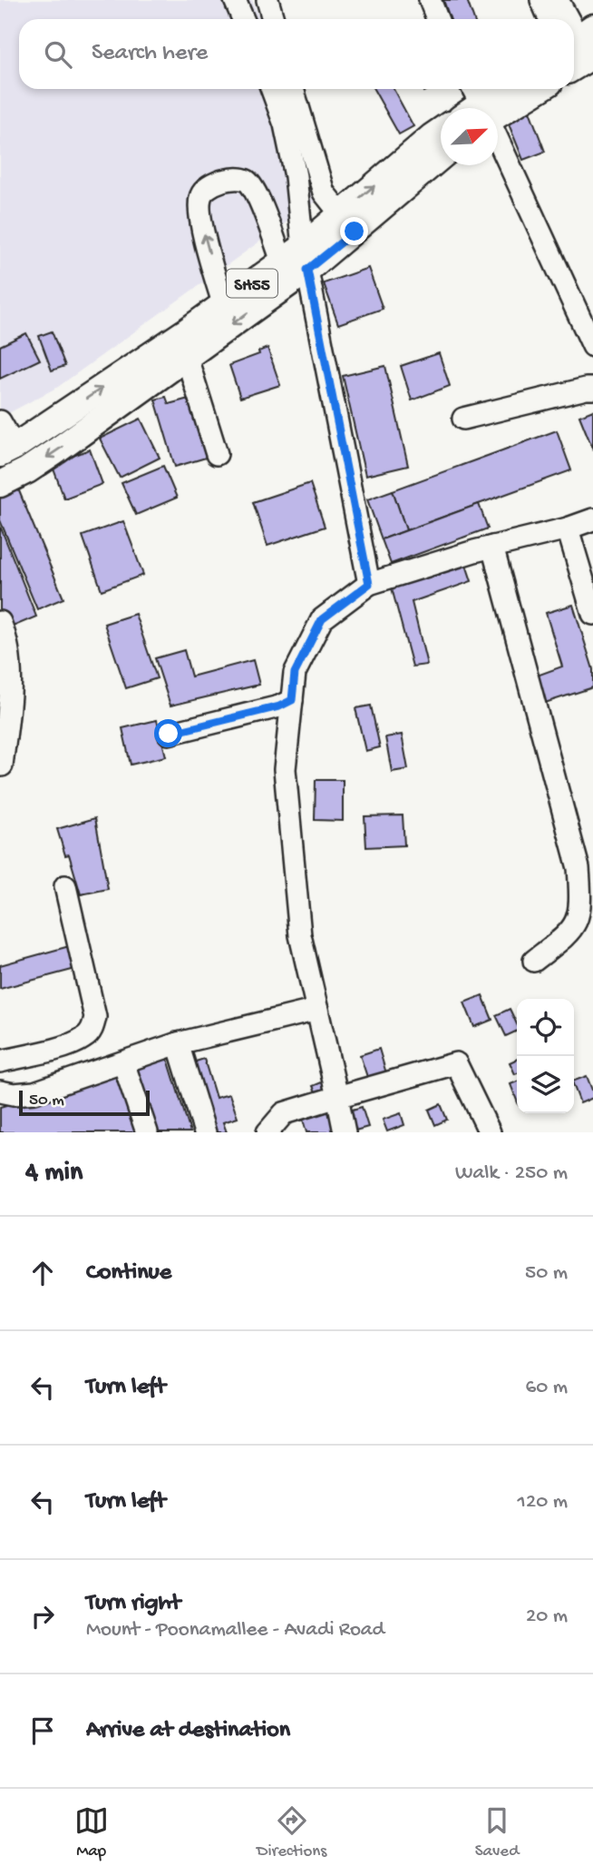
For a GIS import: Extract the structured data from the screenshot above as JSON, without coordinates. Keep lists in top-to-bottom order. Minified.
{"streets":{"main road":["SH55"]},"scale_bar":"50 m","north":"top right","page":{"search":"Search here","scale":"50 m","heading":["4 min","Walk · 250 m"],"list":[["Continue","50 m"],["Turn left","60 m"],["Turn left","120 m"],["Turn right","Mount - Poonamallee - Avadi Road","20 m"],"Arrive at destination"],"nav":["Map","Directions","Saved"]}}
